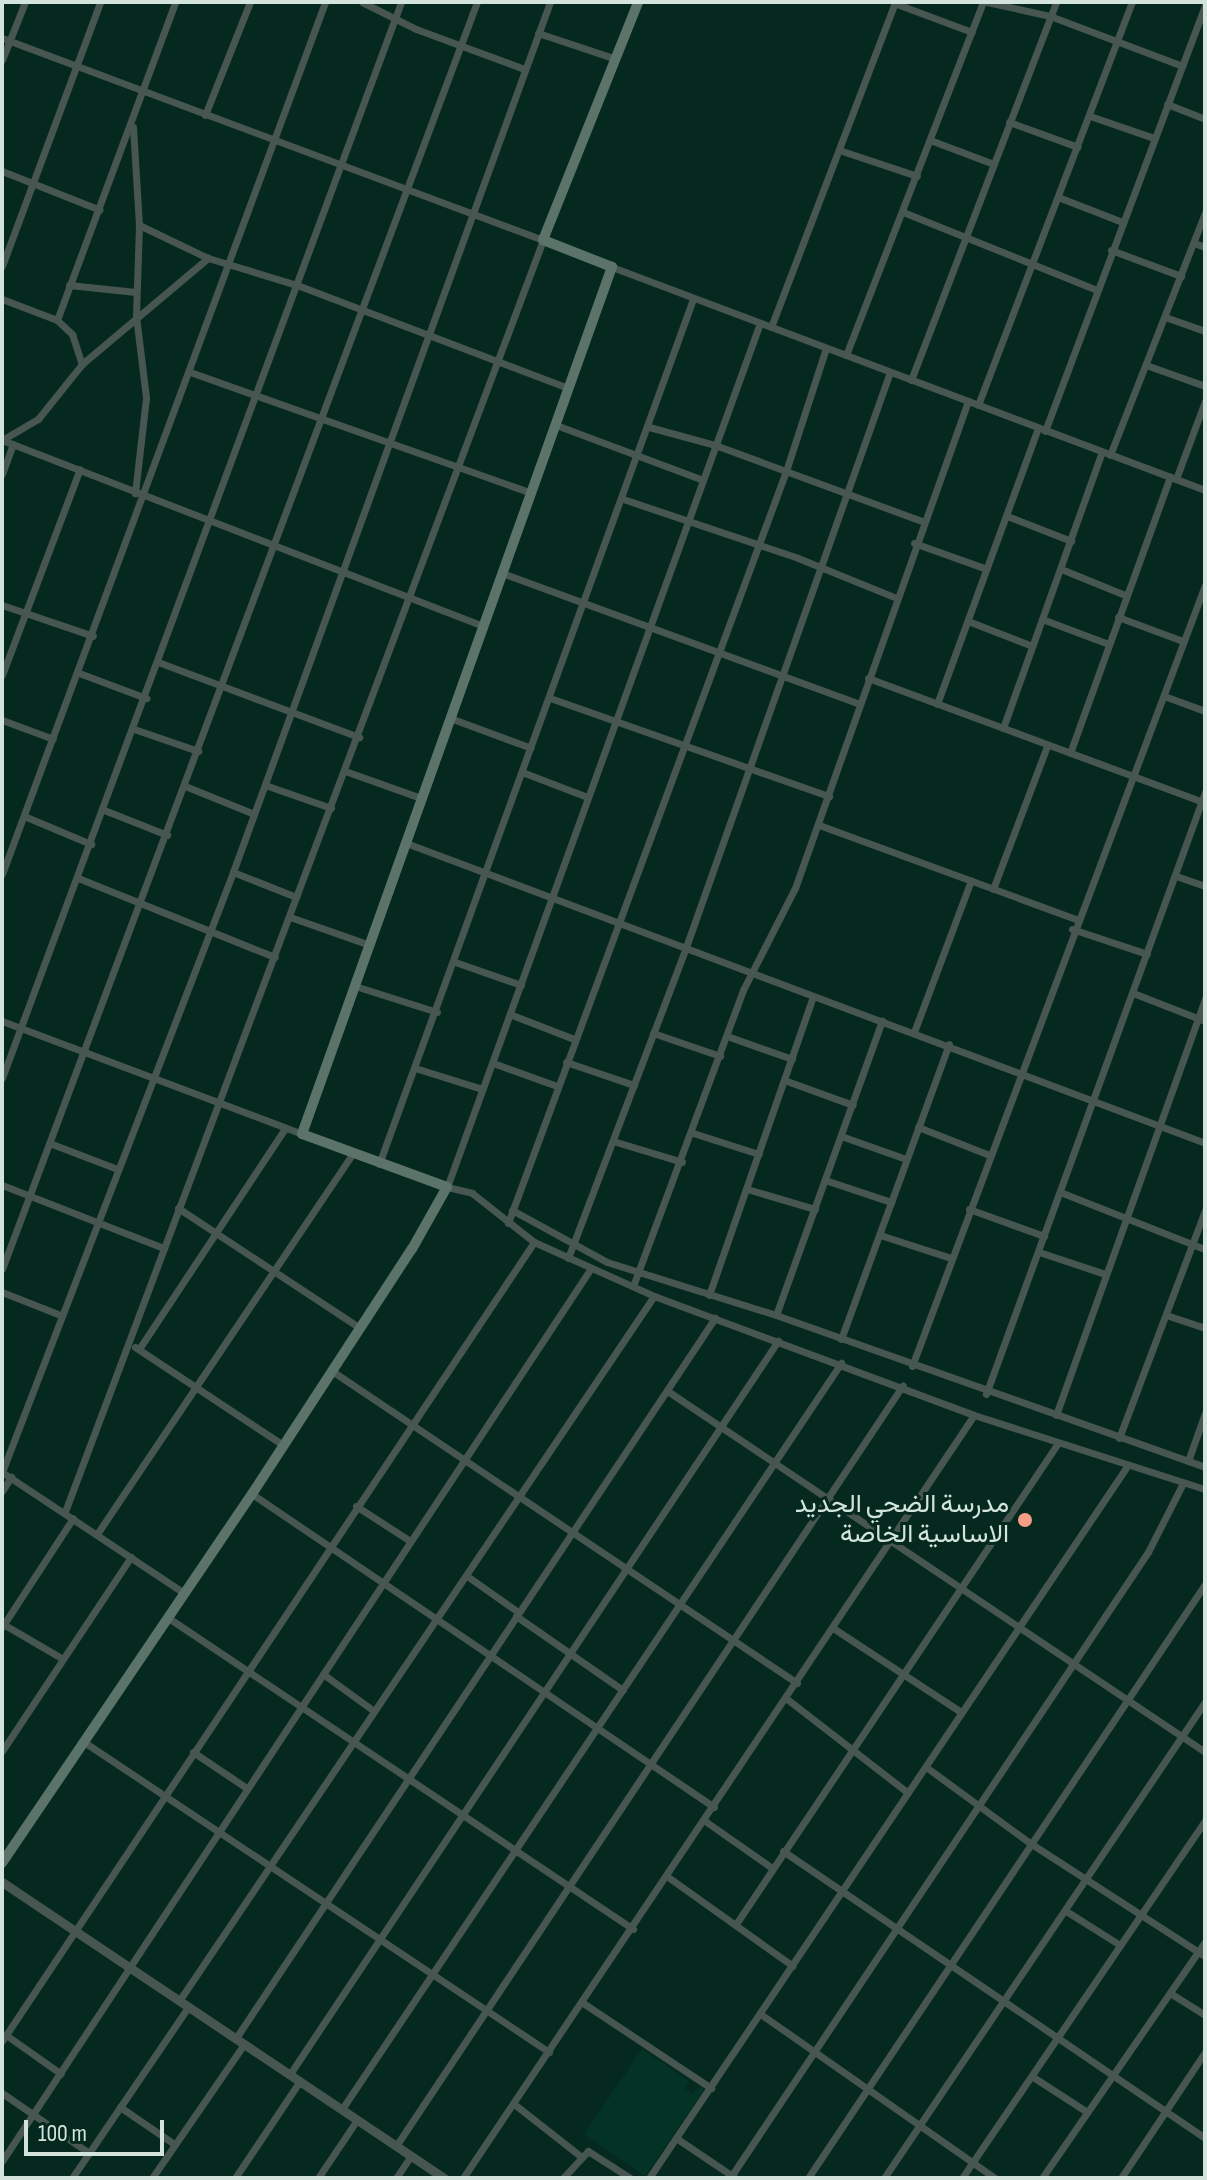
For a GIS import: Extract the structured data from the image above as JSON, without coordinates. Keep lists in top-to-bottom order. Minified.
{"places":["مدرسة الضحي الجديد الاساسية الخاصة"],"scale_bar":"100 m"}
